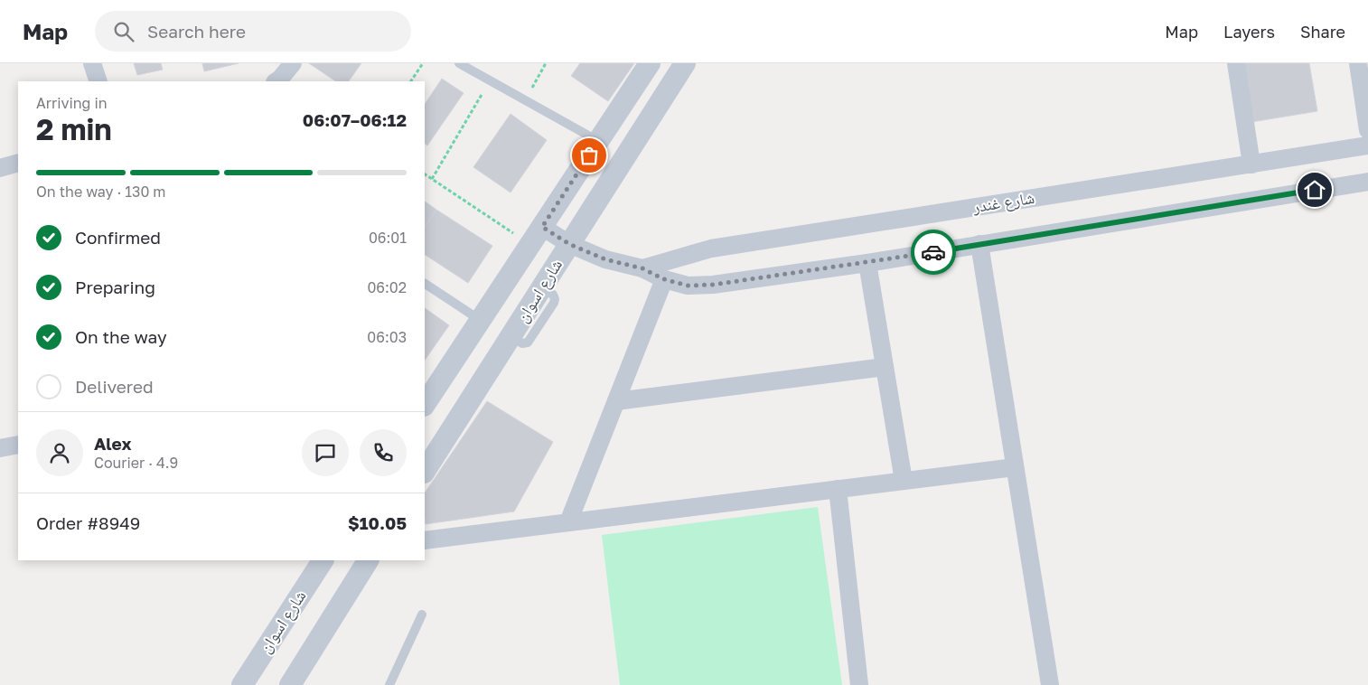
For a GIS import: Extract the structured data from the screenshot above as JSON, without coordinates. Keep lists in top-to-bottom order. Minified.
{"streets":{"street":["شارع غندر","شارع اسوان"]},"crossings":[["شارع غندر","شارع اسوان"]],"page":{"header":"Map","search":"Search here","nav":["Map","Layers","Share"],"heading":["2 min","Arriving in","06:07–06:12"],"panel":["Alex","Courier · 4.9","Order #8949","$10.05"],"bar":"On the way · 130 m","list":[["Confirmed","06:01"],["Preparing","06:02"],["On the way","06:03"],"Delivered"]}}
